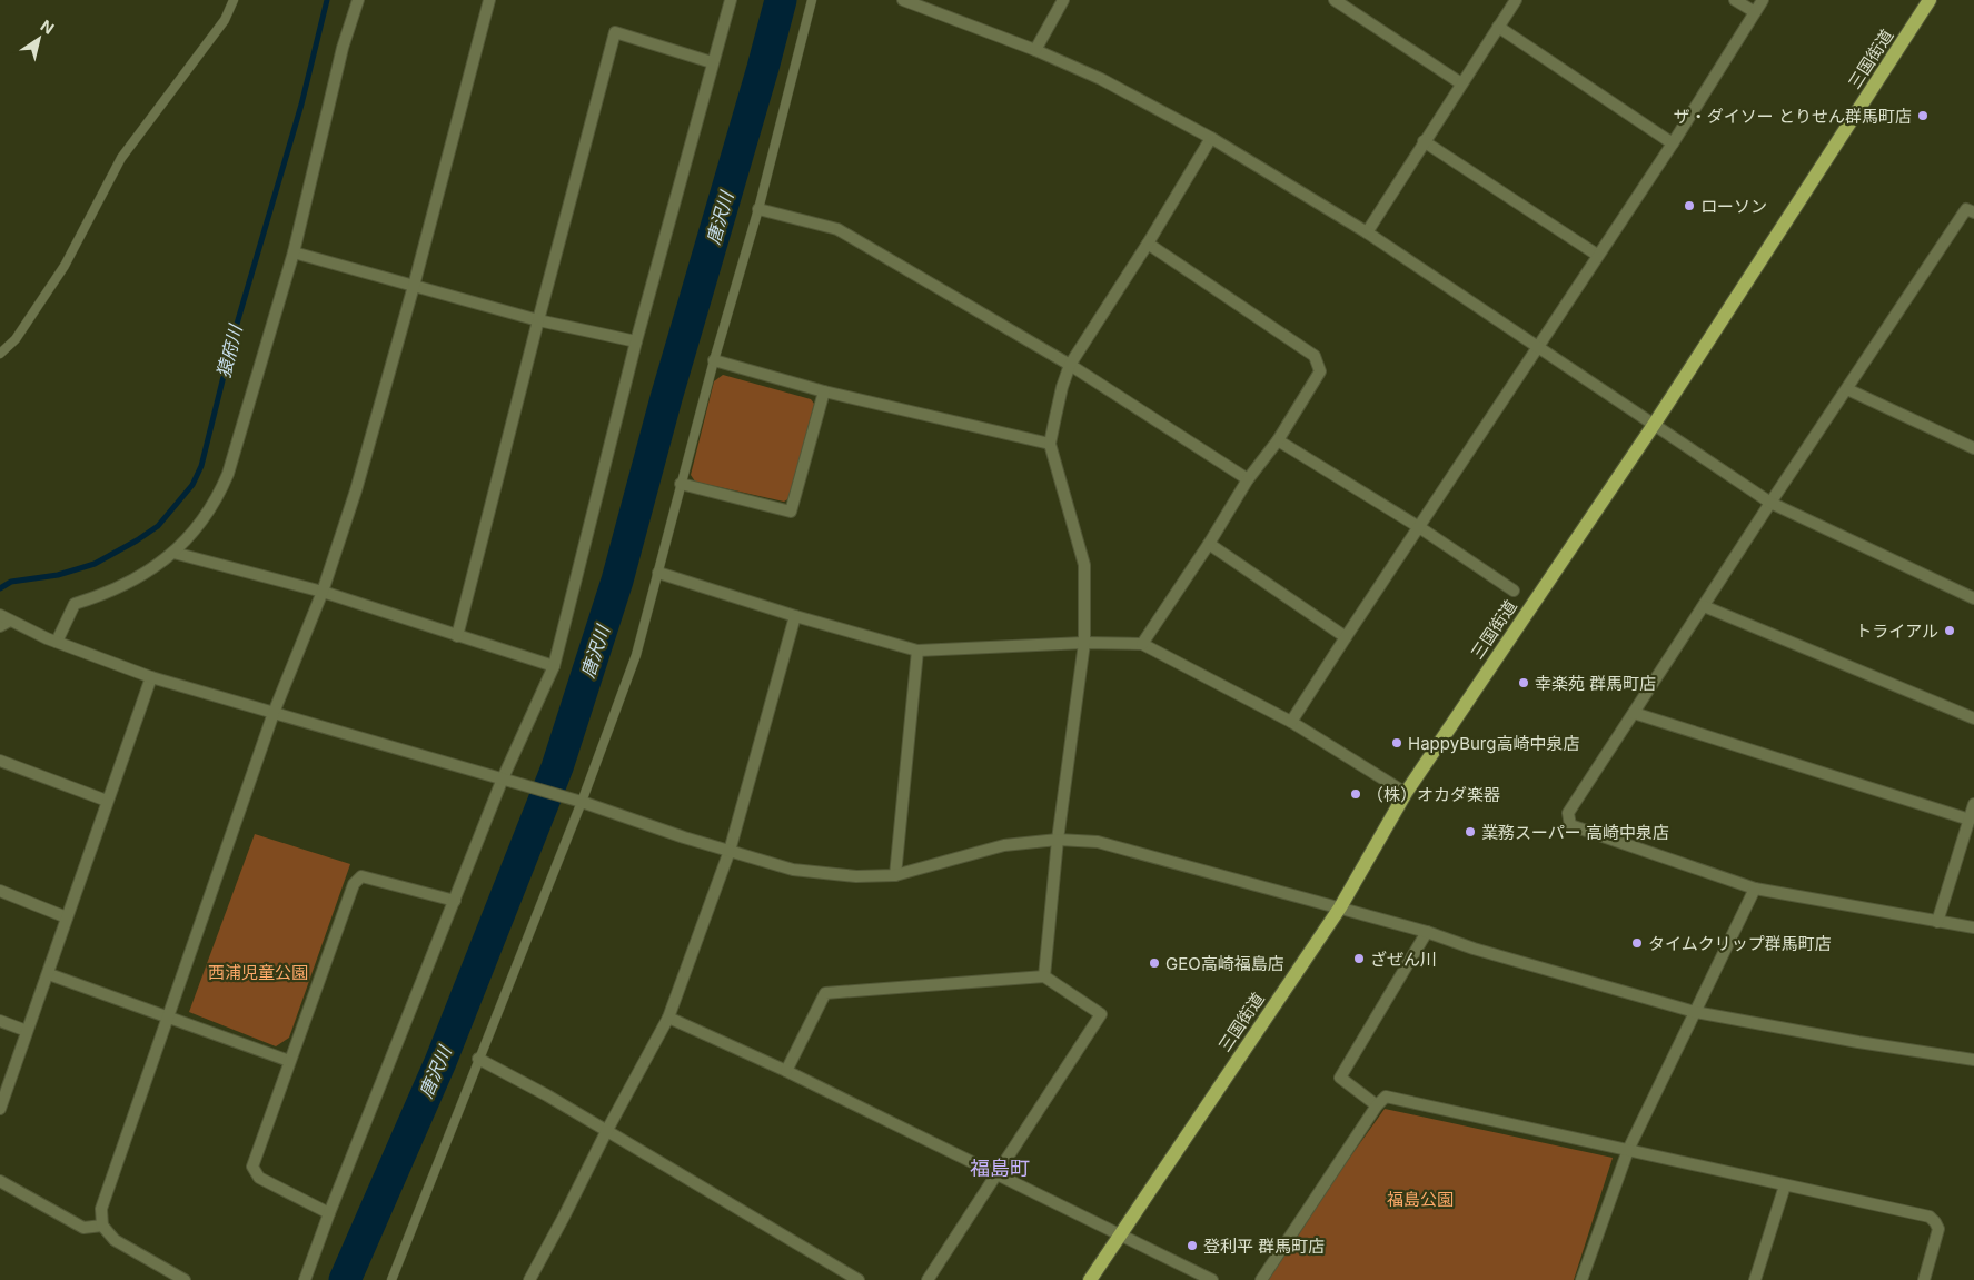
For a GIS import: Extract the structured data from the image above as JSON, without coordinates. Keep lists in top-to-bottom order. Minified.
{"streets":{"main road":["三国街道"]},"districts":["福島町"],"water":["唐沢川","猿府川"],"parks":["西浦児童公園","福島公園"],"places":["ザ・ダイソー とりせん群馬町店","ローソン","トライアル","幸楽苑 群馬町店","HappyBurg高崎中泉店","（株）オカダ楽器","業務スーパー 高崎中泉店","タイムクリップ群馬町店","ざぜん川","GEO高崎福島店","登利平 群馬町店"],"north":"top right"}
